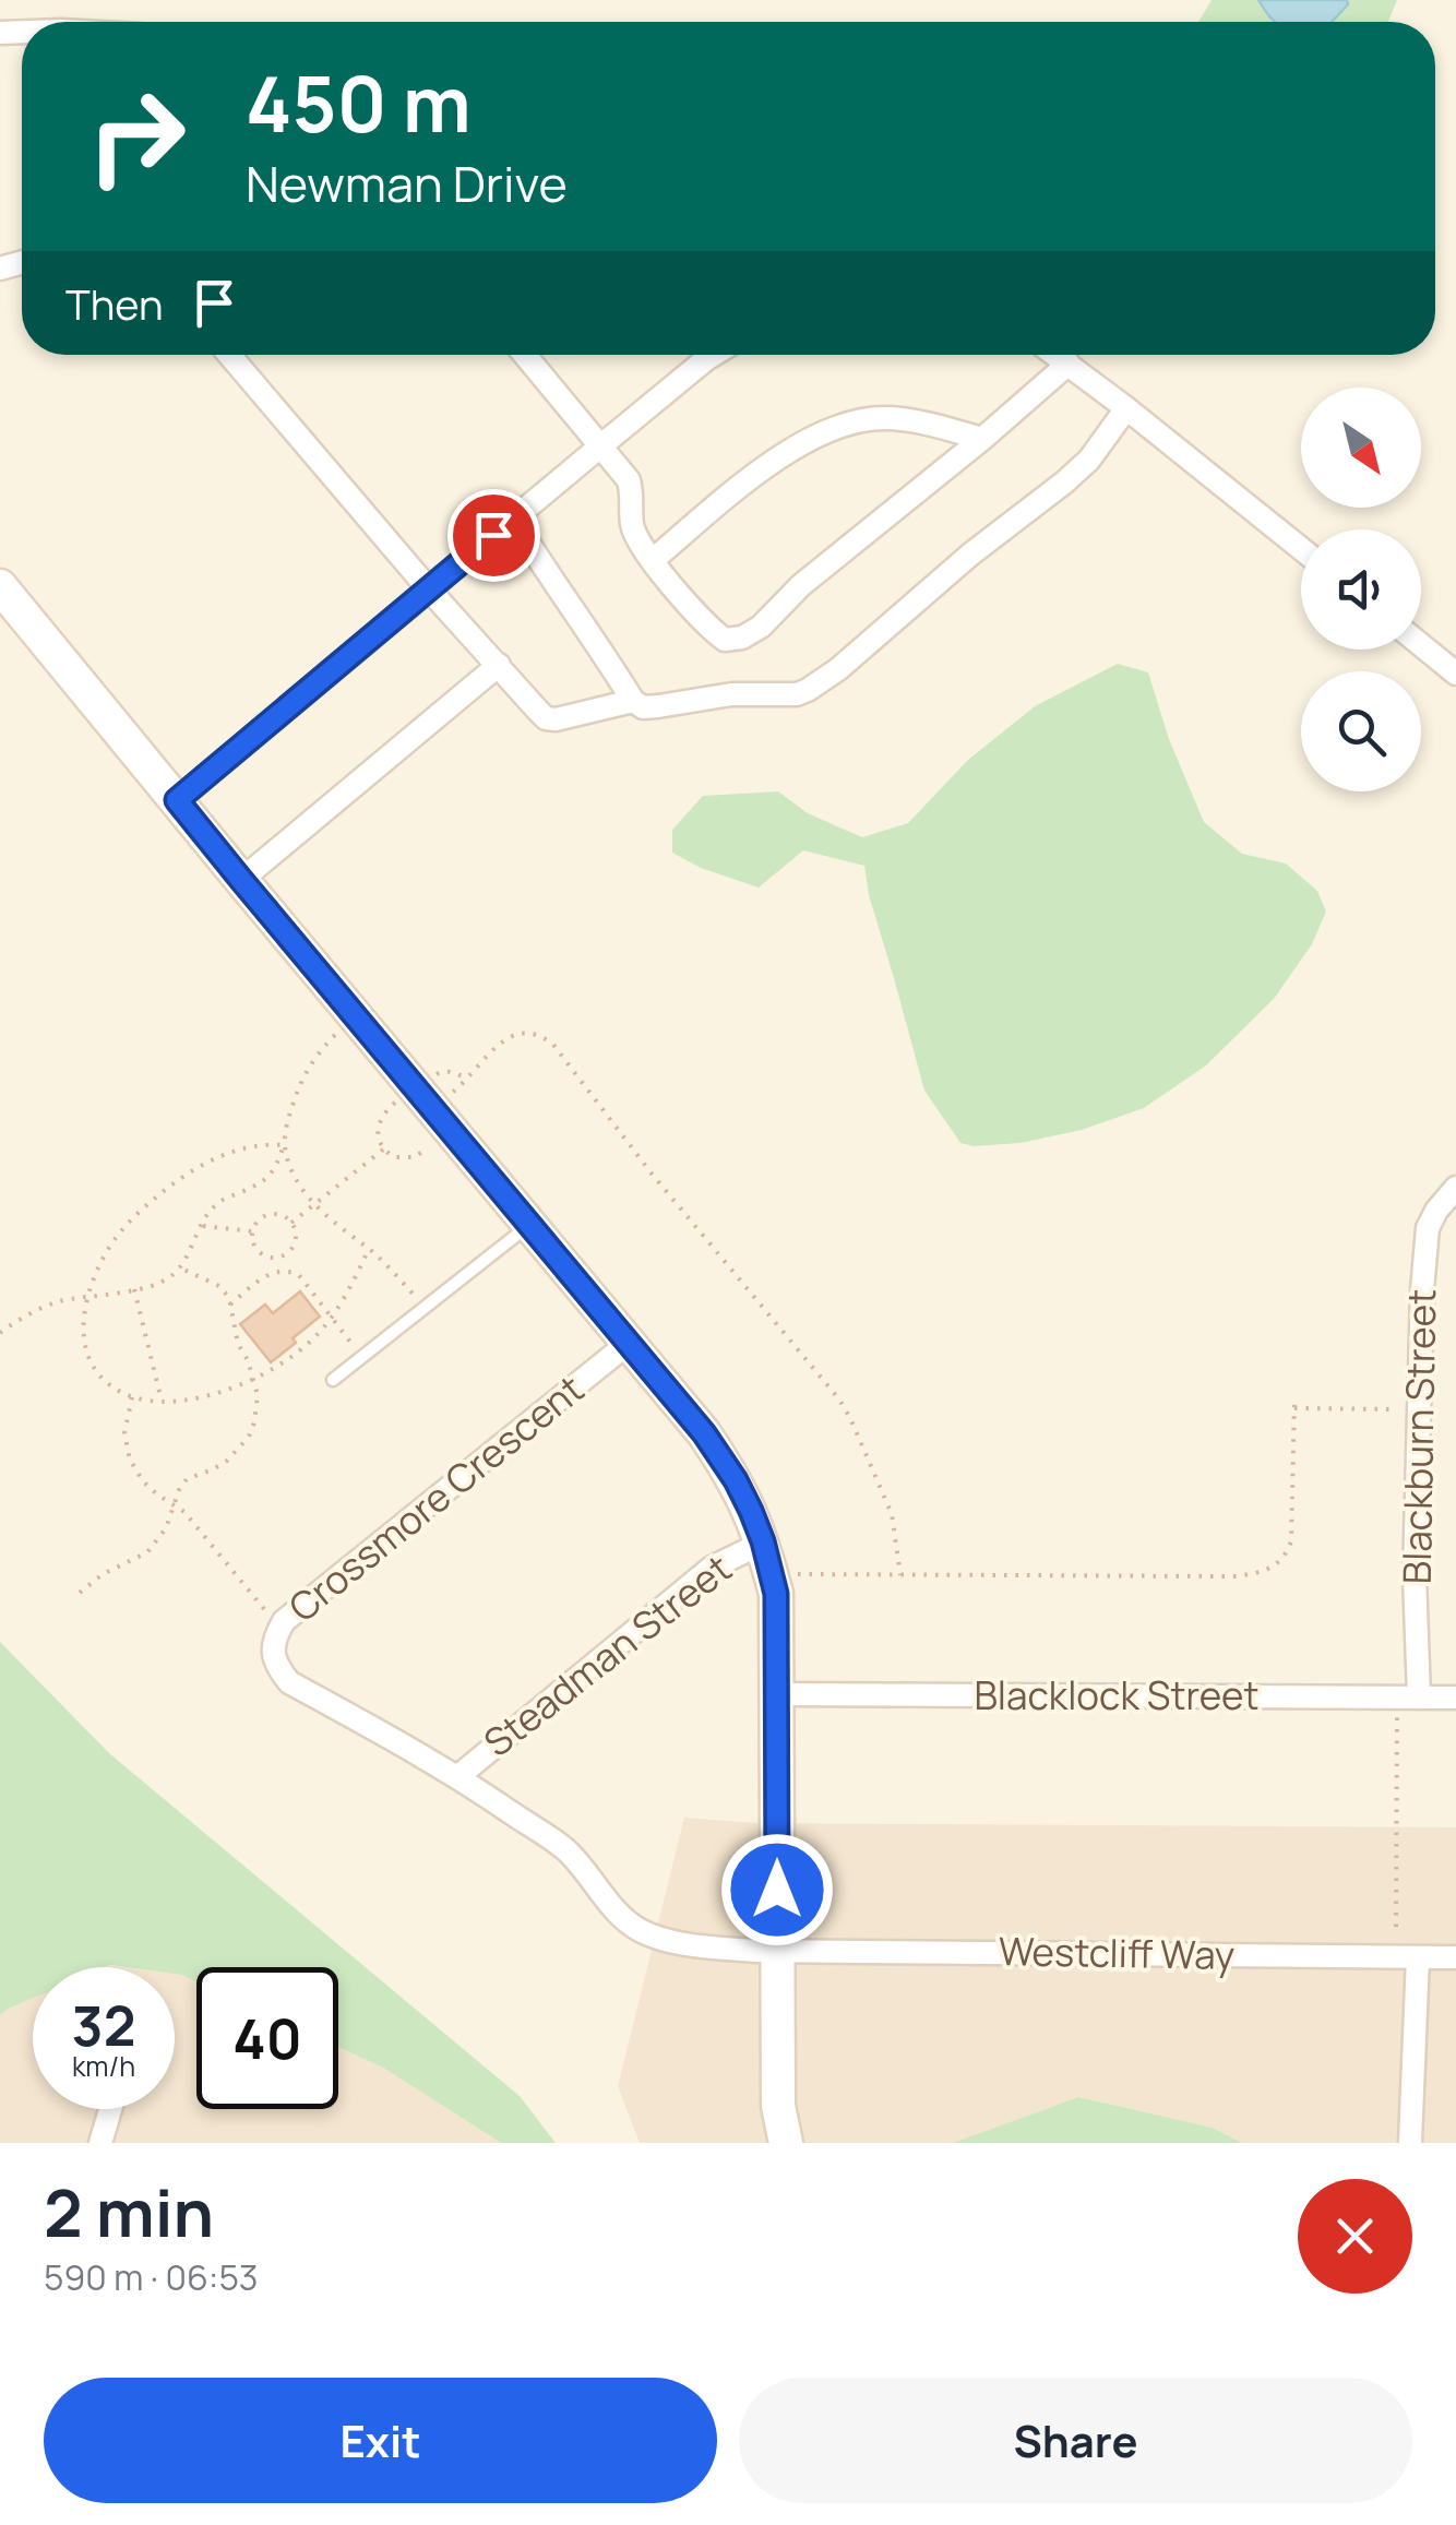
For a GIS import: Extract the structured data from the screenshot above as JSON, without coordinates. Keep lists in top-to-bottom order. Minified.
{"streets":{"street":["Blackburn Street","Crossmore Crescent","Steadman Street","Blacklock Street","Westcliff Way"]},"crossings":[["Blackburn Street","Blacklock Street"],["Crossmore Crescent","Steadman Street"],["Crossmore Crescent","Westcliff Way"]],"north":"bottom right","page":{"turn":["450 m","Newman Drive"],"then":"Then","speed":"32 km/h","limit":"40","heading":["2 min","590 m · 06:53"],"buttons":["Exit","Share"]}}
